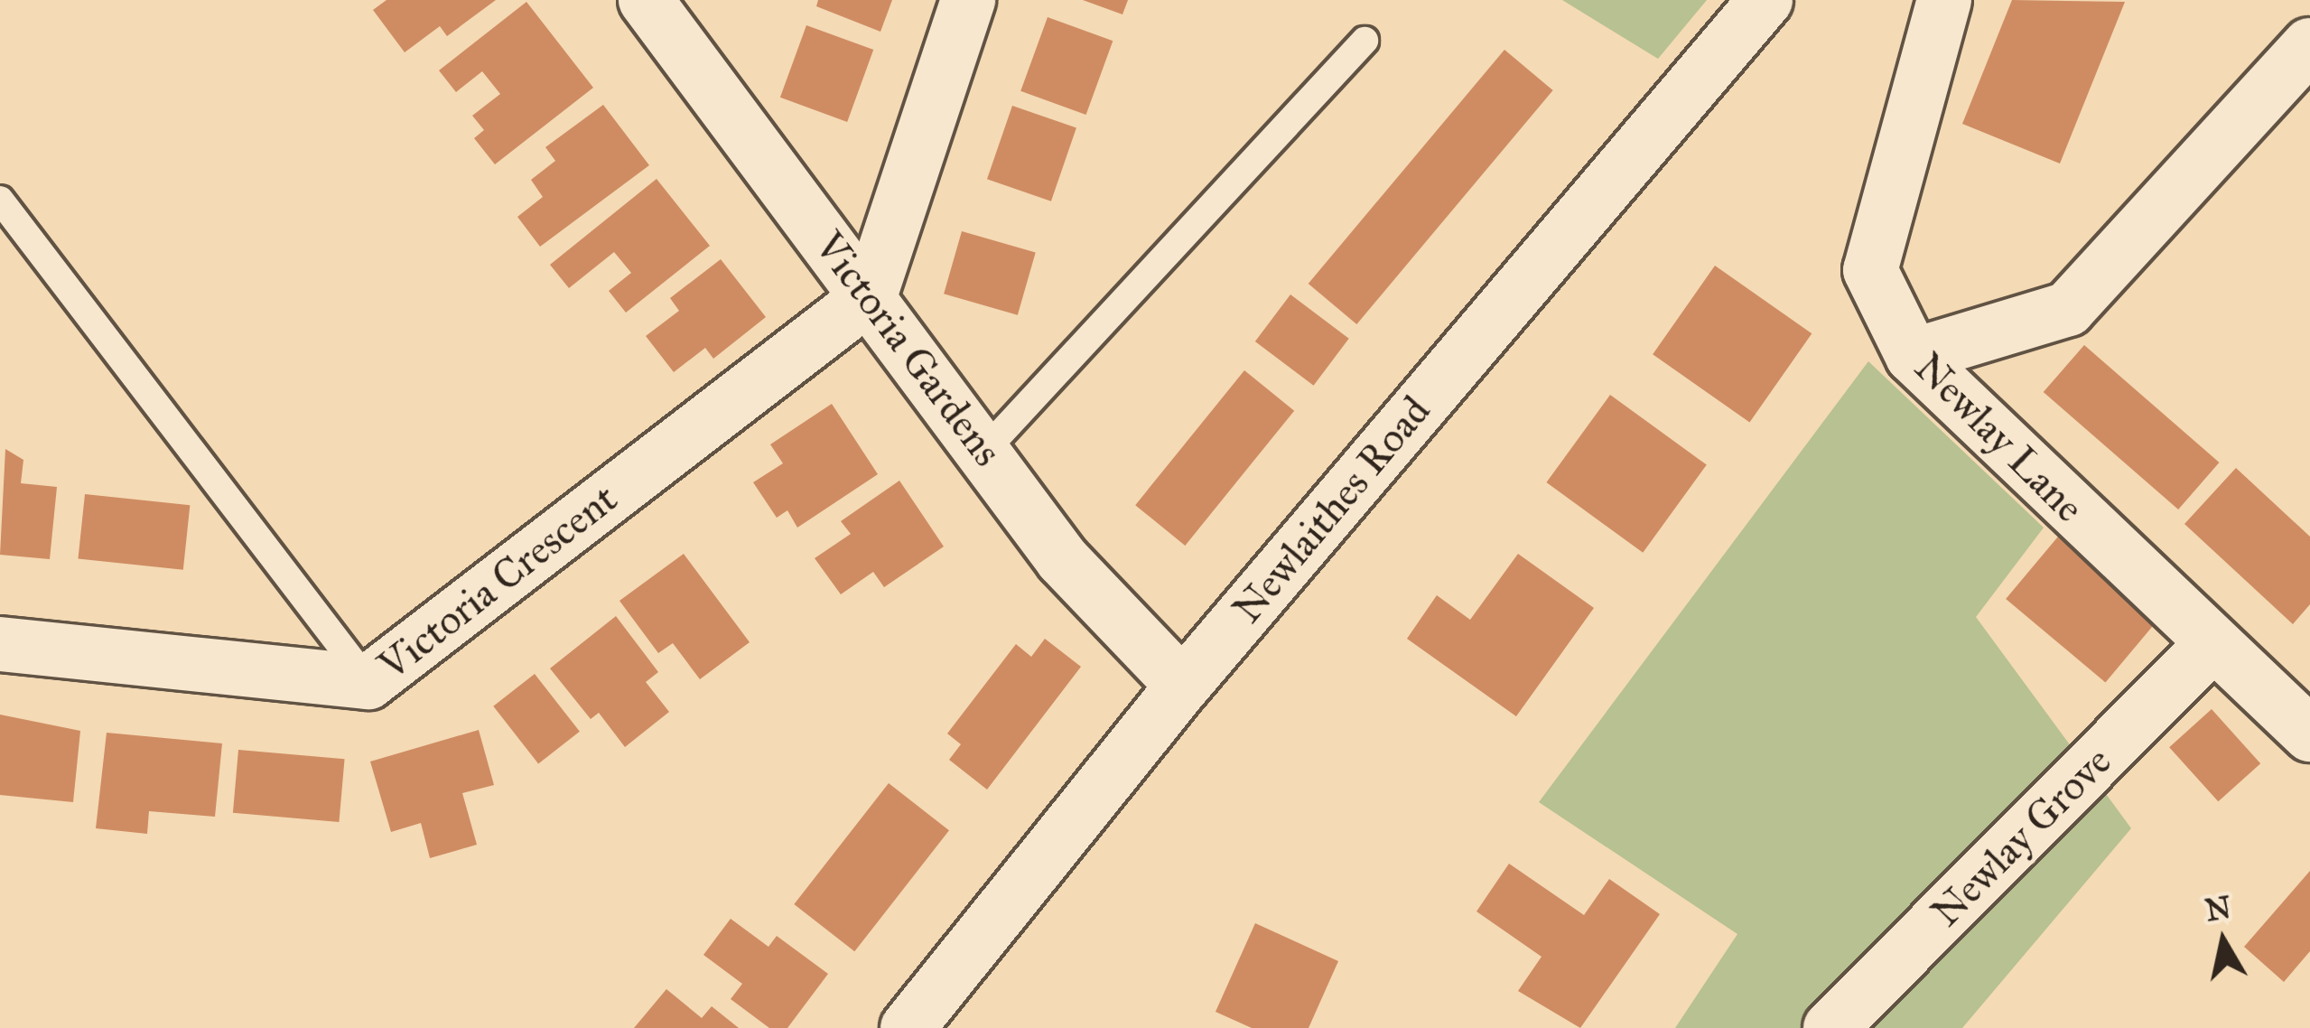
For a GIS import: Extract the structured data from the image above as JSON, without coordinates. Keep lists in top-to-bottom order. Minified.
{"streets":{"street":["Victoria Gardens","Newlay Lane","Newlaithes Road","Victoria Crescent","Newlay Grove"]},"crossings":[["Victoria Gardens","Newlaithes Road"],["Victoria Gardens","Victoria Crescent"],["Newlay Lane","Newlay Grove"]],"north":"top"}
